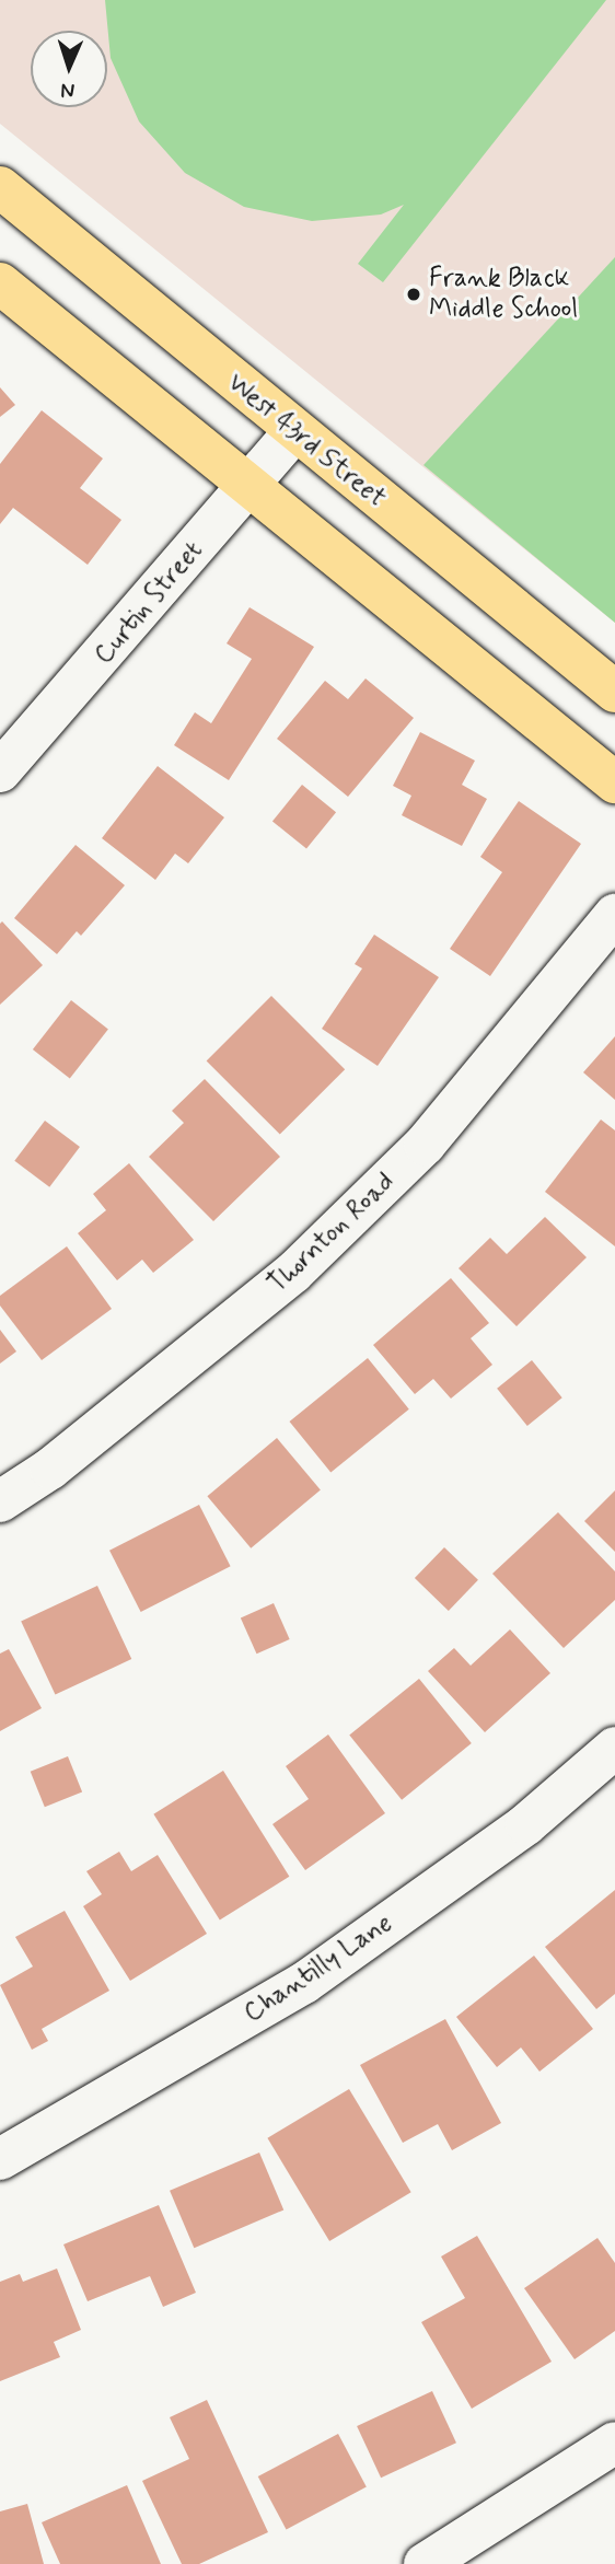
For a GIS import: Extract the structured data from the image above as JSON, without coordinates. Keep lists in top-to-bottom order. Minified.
{"streets":{"main road":["West 43rd Street"],"street":["Curtin Street","Thornton Road","Chantilly Lane"]},"crossings":[["West 43rd Street","Curtin Street"]],"places":["Frank Black Middle School"],"north":"bottom"}
